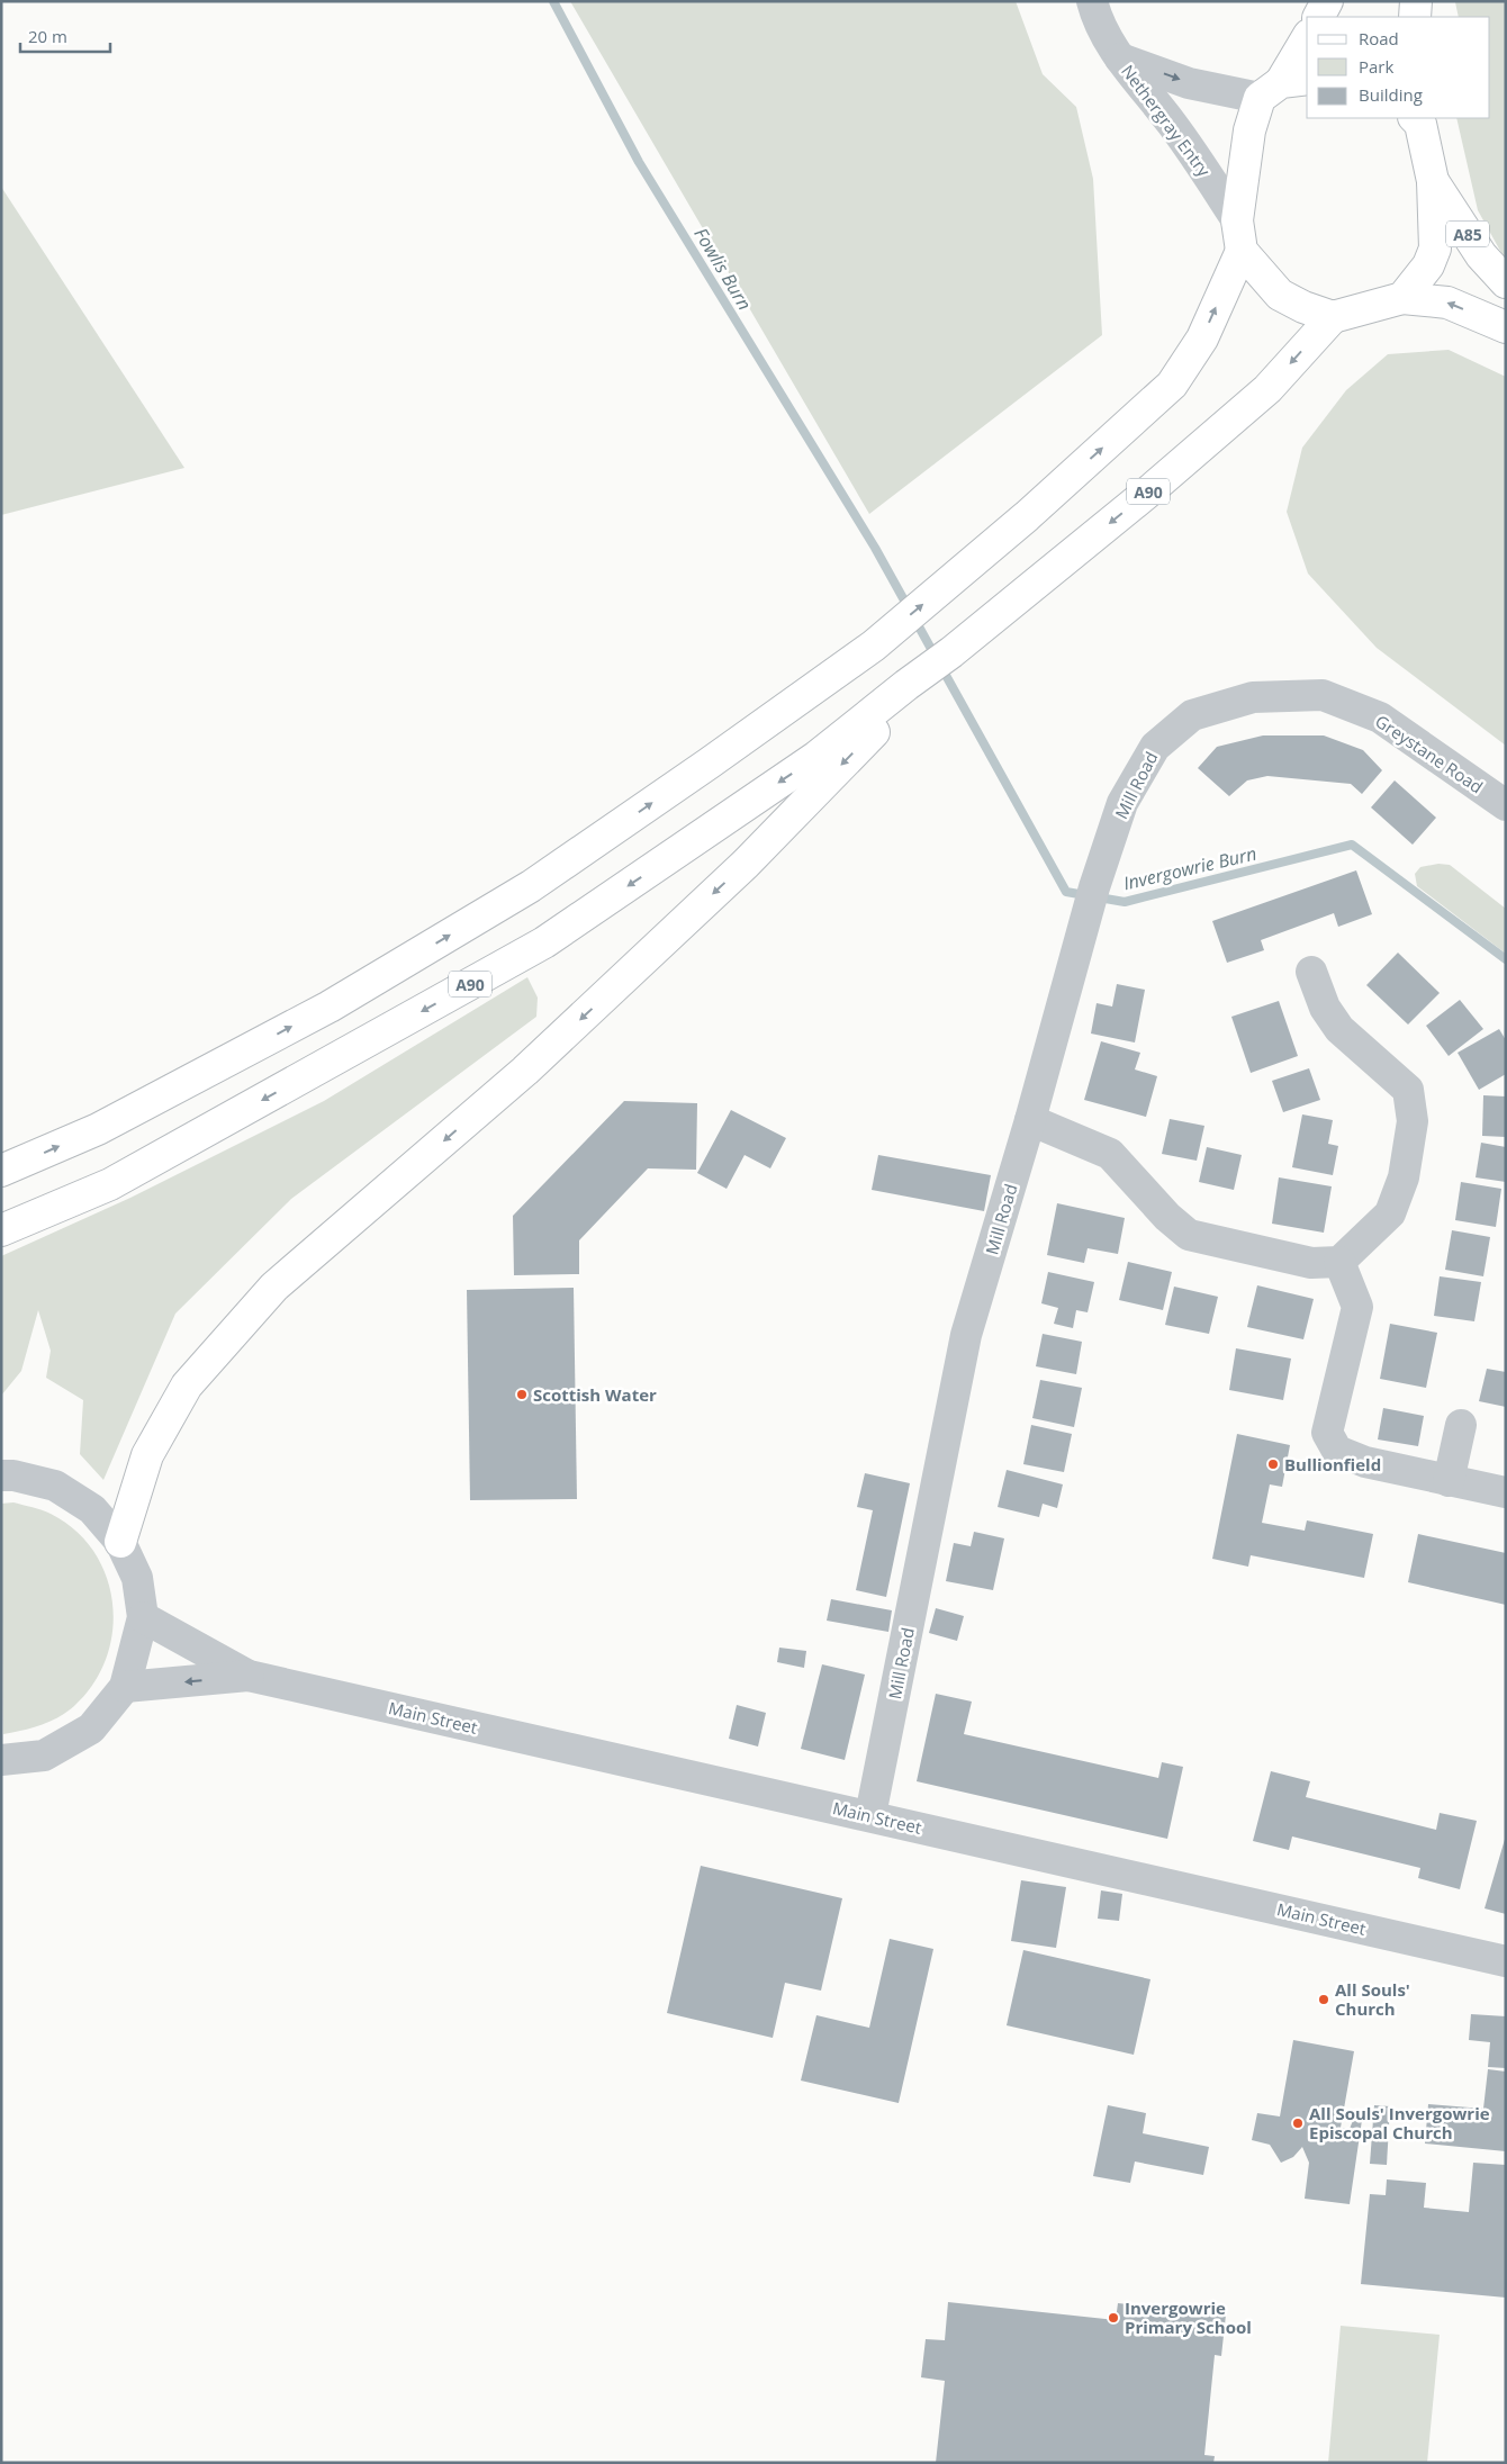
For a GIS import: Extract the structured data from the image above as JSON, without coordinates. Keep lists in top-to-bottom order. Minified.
{"streets":{"main road":["A85","A90"],"street":["Nethergray Entry","Greystane Road","Mill Road","Main Street"]},"crossings":[["Greystane Road","Mill Road"],["Mill Road","Main Street"]],"one_way":["Nethergray Entry"],"water":["Fowlis Burn","Invergowrie Burn"],"places":["Scottish Water","Bullionfield","All Souls' Church","All Souls' Invergowrie Episcopal Church","Invergowrie Primary School"],"legend":["Road","Park","Building"],"scale_bar":"20 m"}
